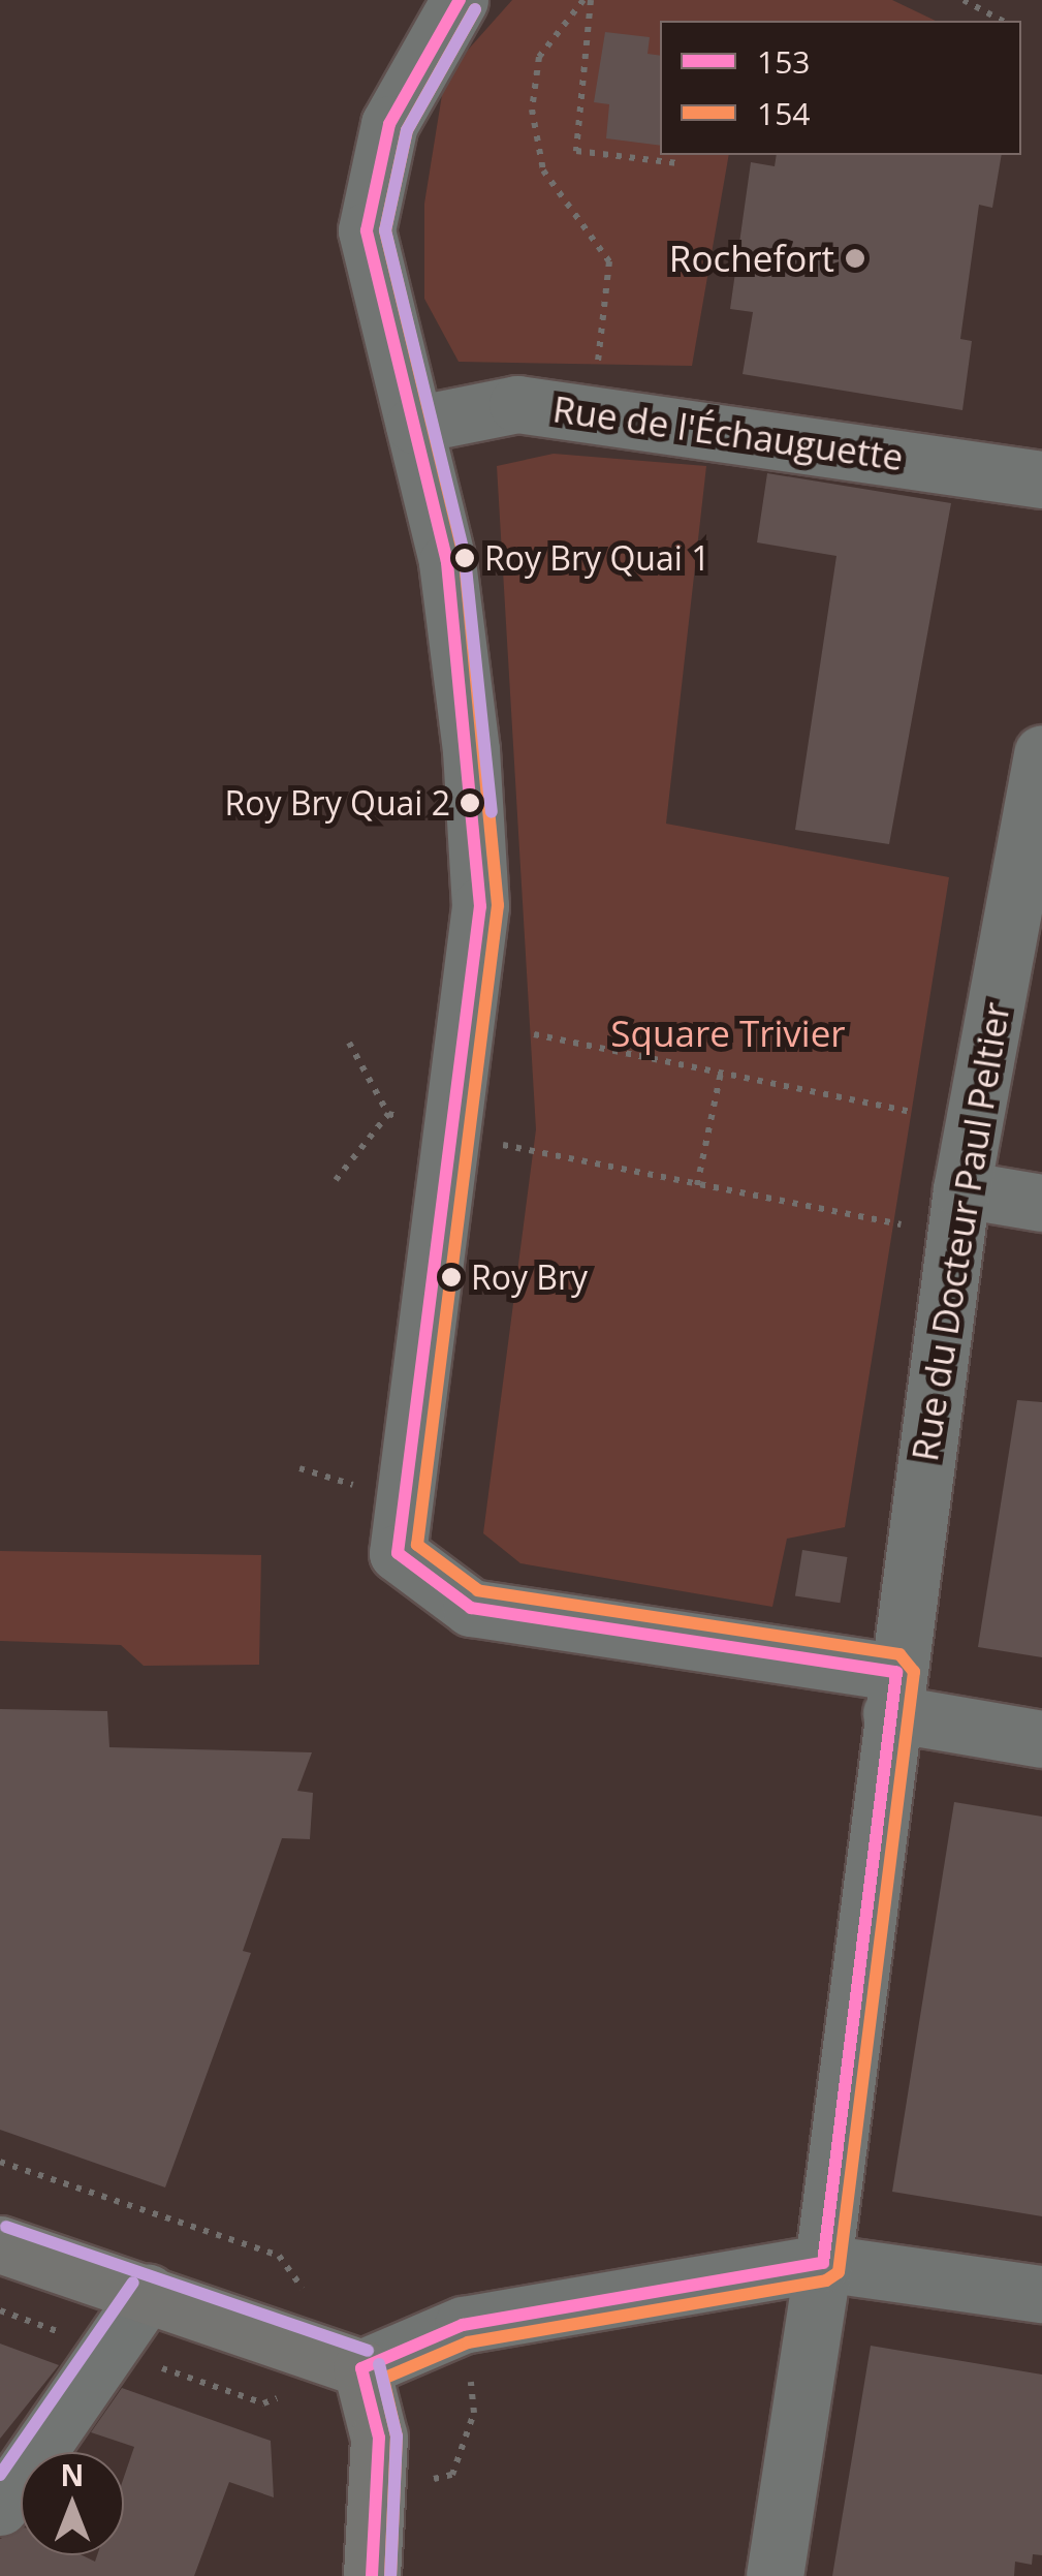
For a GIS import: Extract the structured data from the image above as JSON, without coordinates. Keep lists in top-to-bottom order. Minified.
{"streets":{"street":["Rue de l'Échauguette","Rue du Docteur Paul Peltier"]},"parks":["Square Trivier"],"places":["Rochefort","Roy Bry Quai 1","Roy Bry Quai 2","Roy Bry"],"lines":["transit line 153","transit line 154"],"legend":["153","154"],"north":"top"}
